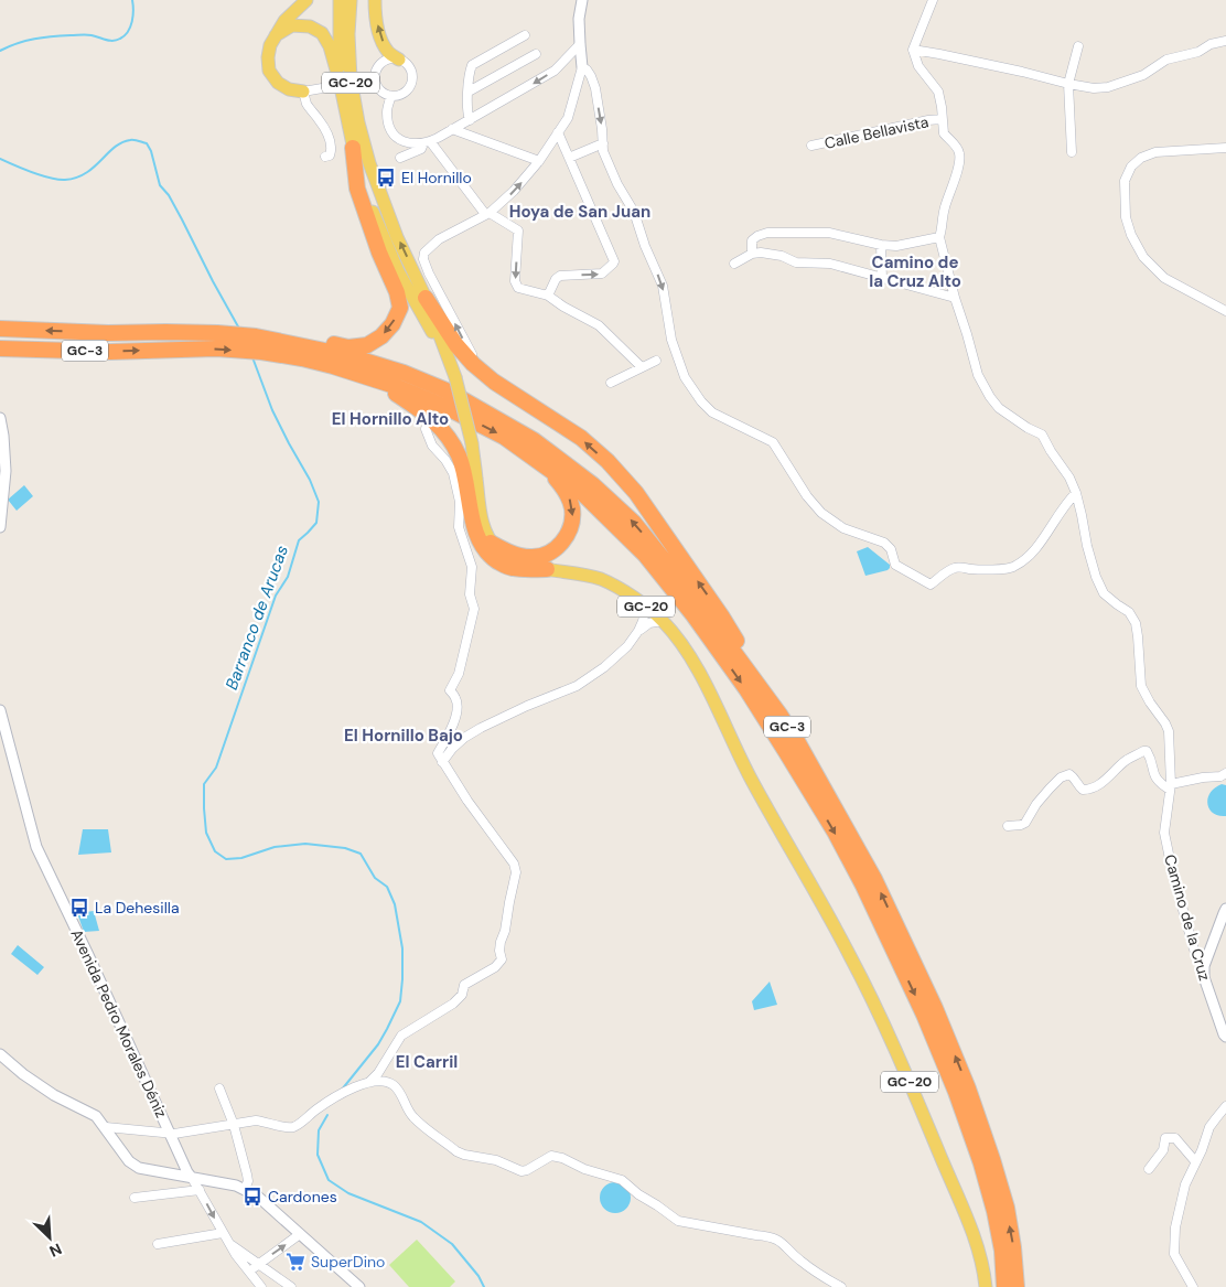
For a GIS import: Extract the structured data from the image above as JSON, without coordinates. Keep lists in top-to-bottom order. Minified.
{"streets":{"highway":["GC-3"],"main road":["GC-20"],"street":["Calle Bellavista","Camino de la Cruz","Avenida Pedro Morales Déniz"]},"crossings":[["Calle Bellavista","Camino de la Cruz"]],"districts":["Hoya de San Juan","Camino de la Cruz Alto","El Hornillo Alto","El Hornillo Bajo","El Carril"],"water":["Barranco de Arucas"],"places":{"bus stop":["El Hornillo","La Dehesilla","Cardones"],"supermarket":["SuperDino"]},"north":"bottom right"}
